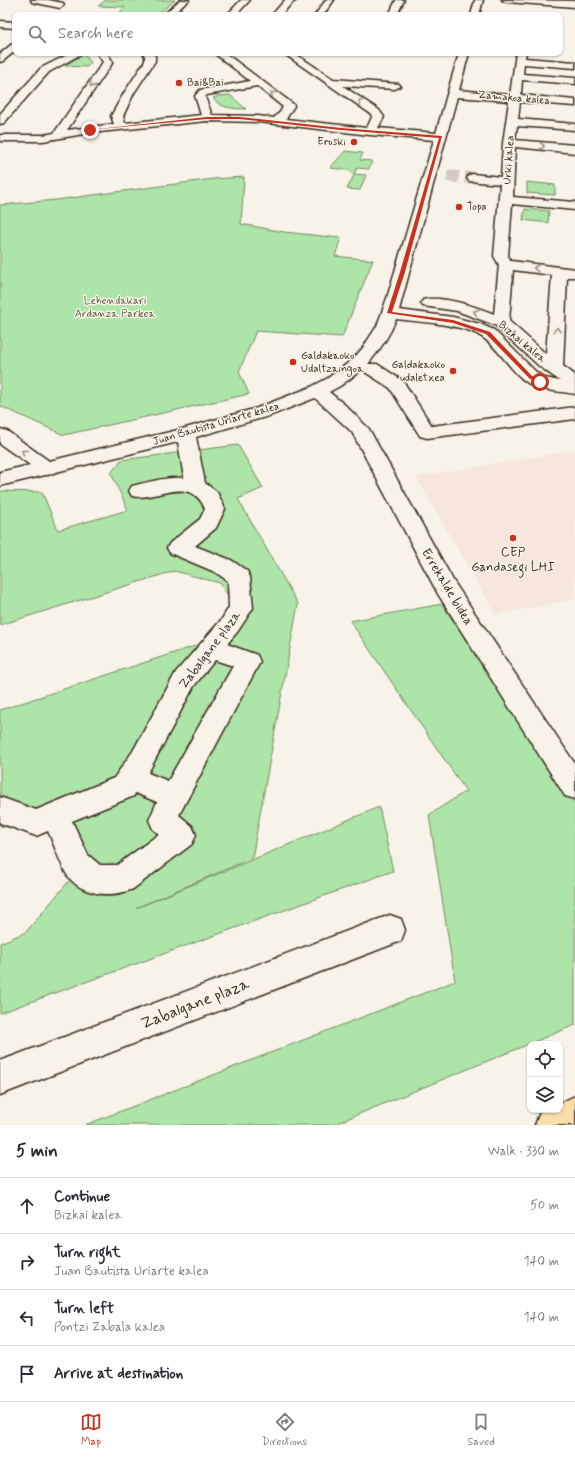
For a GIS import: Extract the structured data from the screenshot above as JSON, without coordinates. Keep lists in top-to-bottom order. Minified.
{"streets":{"street":["Zamakoa kalea","Urki kalea","Bizkai kalea","Juan Bautista Uriarte kalea","Errekalde bidea","Zabalgane plaza"]},"crossings":[["Zamakoa kalea","Urki kalea"],["Zamakoa kalea","Juan Bautista Uriarte kalea"],["Urki kalea","Bizkai kalea"],["Bizkai kalea","Juan Bautista Uriarte kalea"],["Juan Bautista Uriarte kalea","Errekalde bidea"]],"parks":["Lehendakari Ardanza Parkea"],"places":["Bai&Bai","Eroski","Topa","Galdakaoko Udaltzaingoa","Galdakaoko udaletxea","CEP Gandasegi LHI"],"page":{"search":"Search here","heading":["5 min","Walk · 330 m"],"list":[["Continue","Bizkai kalea","50 m"],["Turn right","Juan Bautista Uriarte kalea","140 m"],["Turn left","Pontzi Zabala kalea","140 m"],"Arrive at destination"],"nav":["Map","Directions","Saved"]}}
